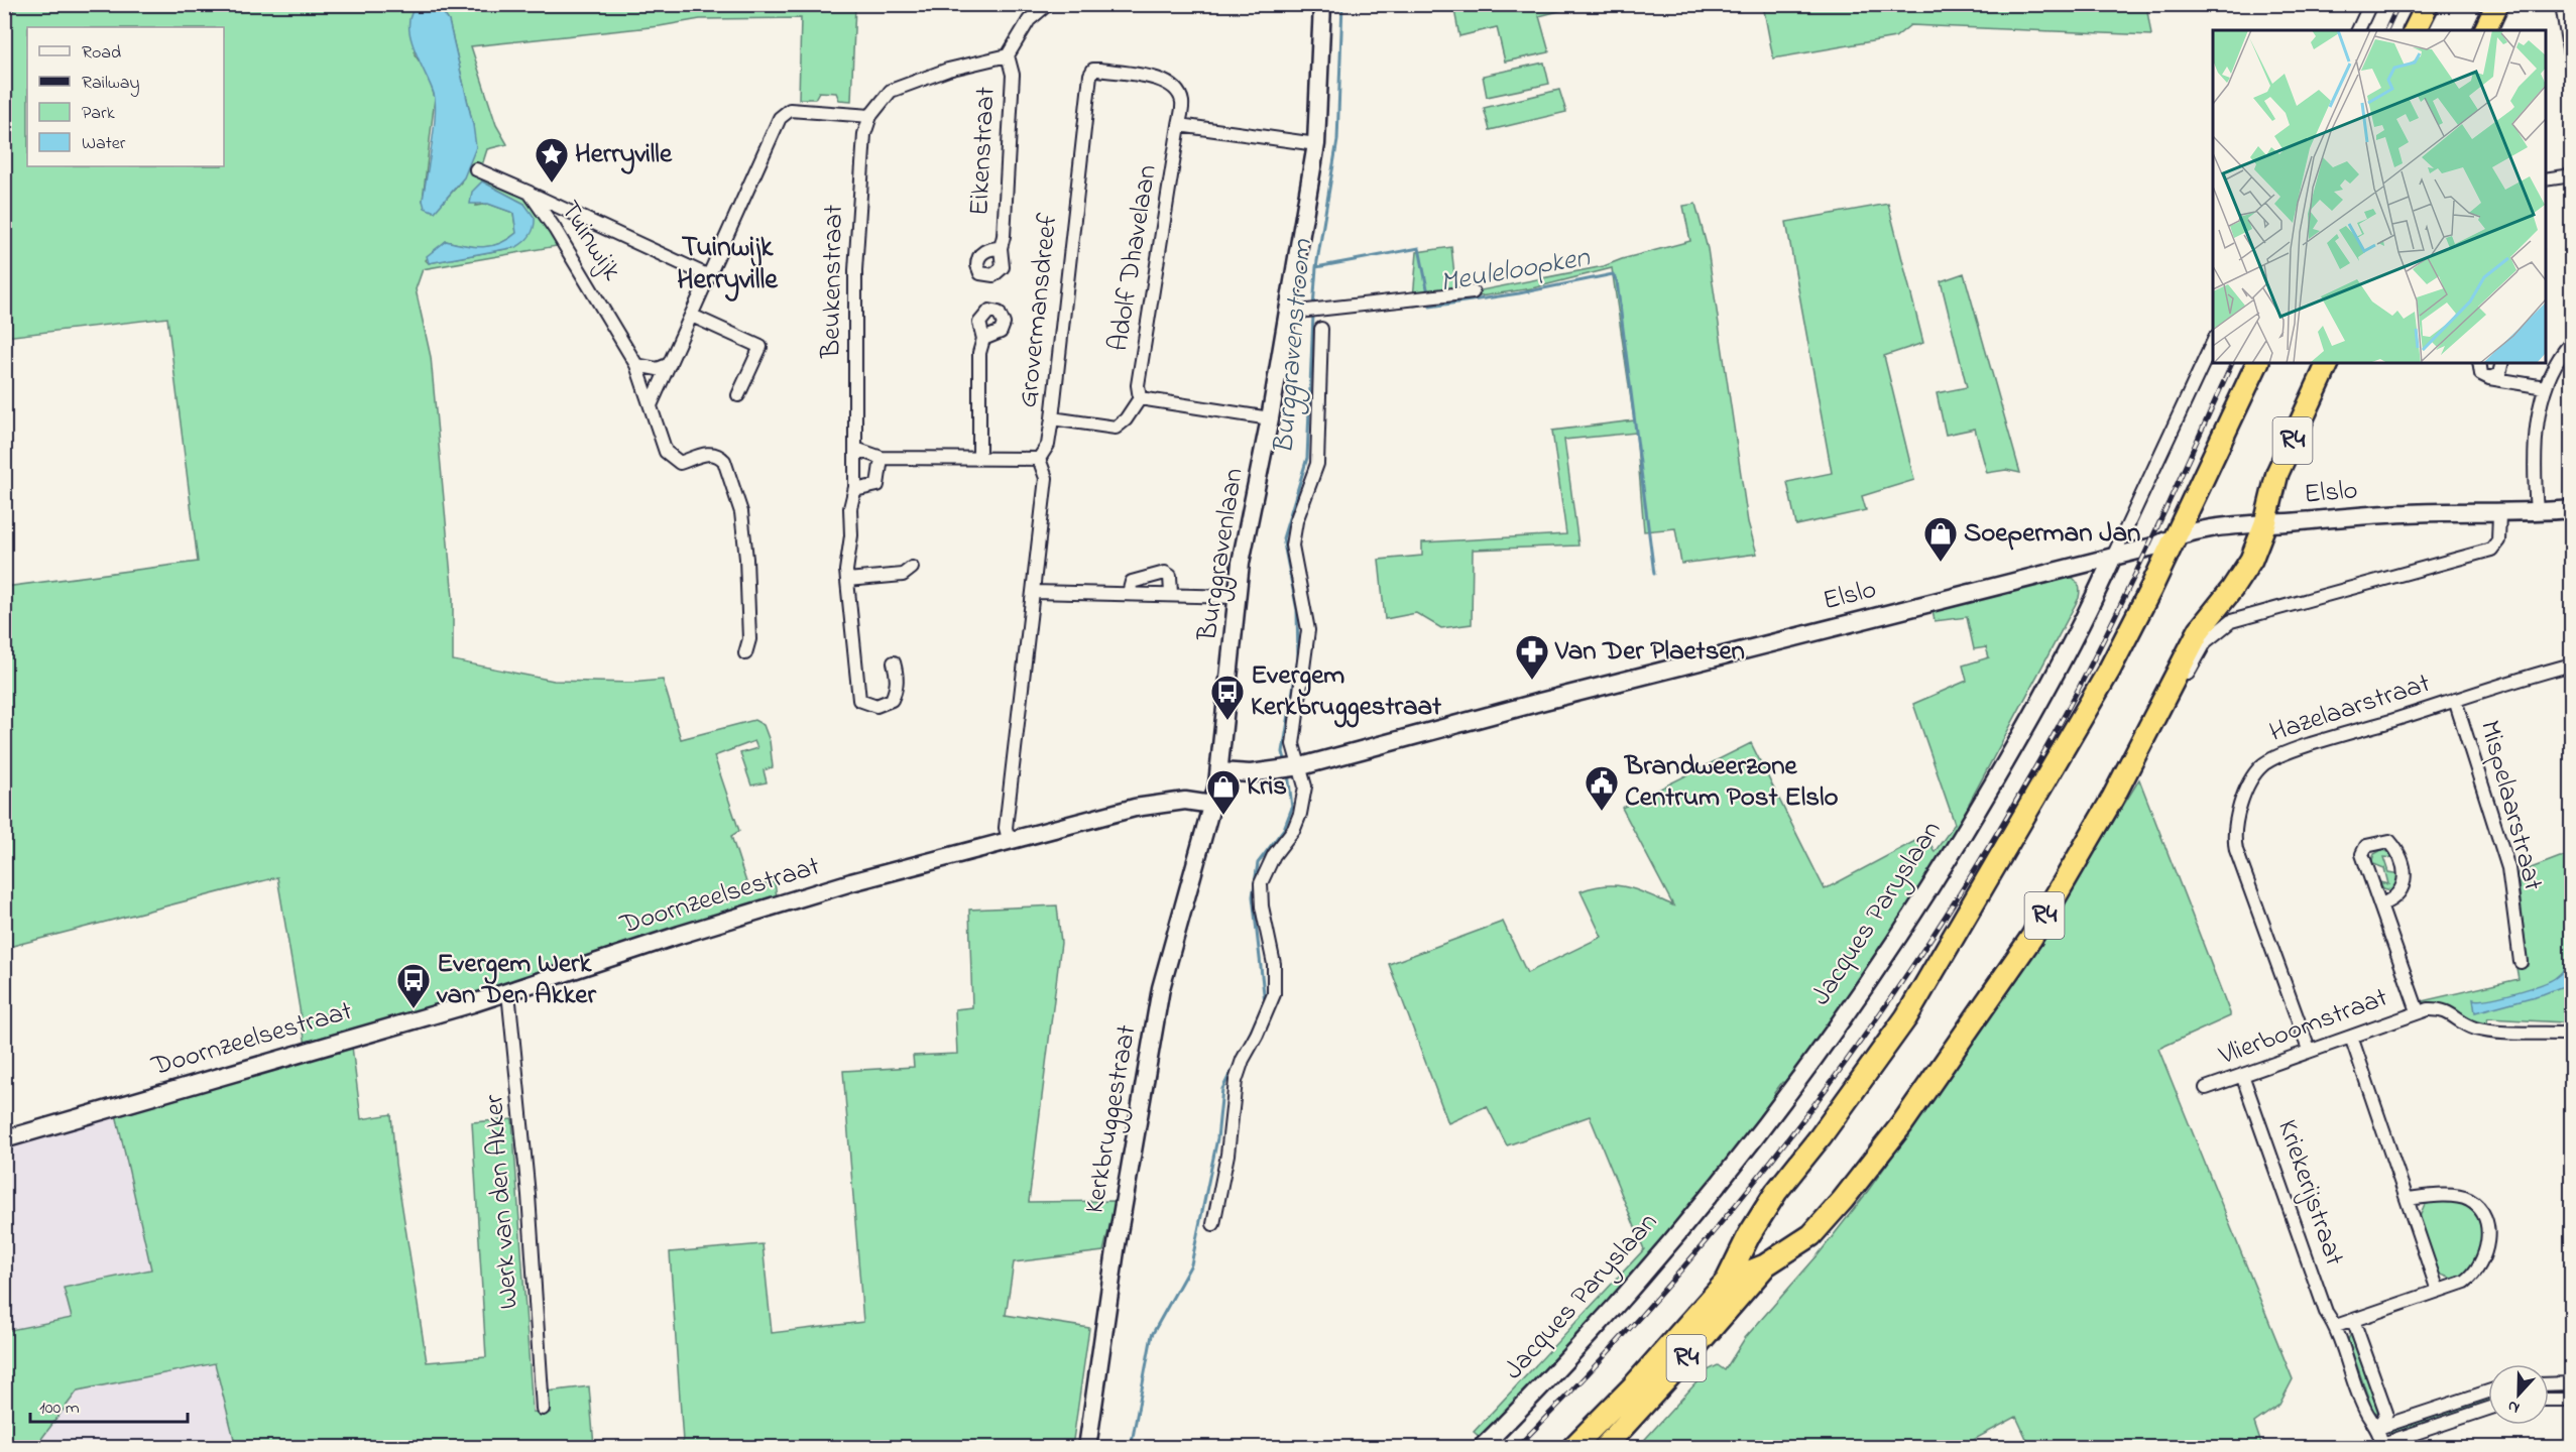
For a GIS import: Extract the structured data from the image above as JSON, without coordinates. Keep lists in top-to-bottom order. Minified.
{"streets":{"highway":["R4"],"main road":["Elslo","Burggravenlaan","Doornzeelsestraat","Jacques Paryslaan","Kerkbruggestraat"],"street":["Eikenstraat","Tuinwijk","Adolf Dhavelaan","Beukenstraat","Grovermansdreef","Hazelaarstraat","Mispelaarstraat","Vlierboomstraat","Kriekerijstraat","Werk van den Akker"]},"crossings":[["Eikenstraat","Beukenstraat"],["Adolf Dhavelaan","Grovermansdreef"],["R4","Elslo"],["Elslo","Burggravenlaan"],["Elslo","Jacques Paryslaan"],["Burggravenlaan","Doornzeelsestraat"],["Burggravenlaan","Kerkbruggestraat"],["Hazelaarstraat","Mispelaarstraat"],["Hazelaarstraat","Vlierboomstraat"],["Doornzeelsestraat","Kerkbruggestraat"],["Doornzeelsestraat","Werk van den Akker"],["Vlierboomstraat","Kriekerijstraat"]],"districts":["Tuinwijk Herryville"],"water":["Meuleloopken","Burggravenstroom"],"places":{"place":["Herryville"],"shop":["Soeperman Jan","Kris"],"pharmacy":["Van Der Plaetsen"],"bus stop":["Evergem Kerkbruggestraat","Evergem Werk van Den Akker"],"public building":["Brandweerzone Centrum Post Elslo"]},"legend":["Road","Railway","Park","Water"],"scale_bar":"100 m","north":"bottom"}
